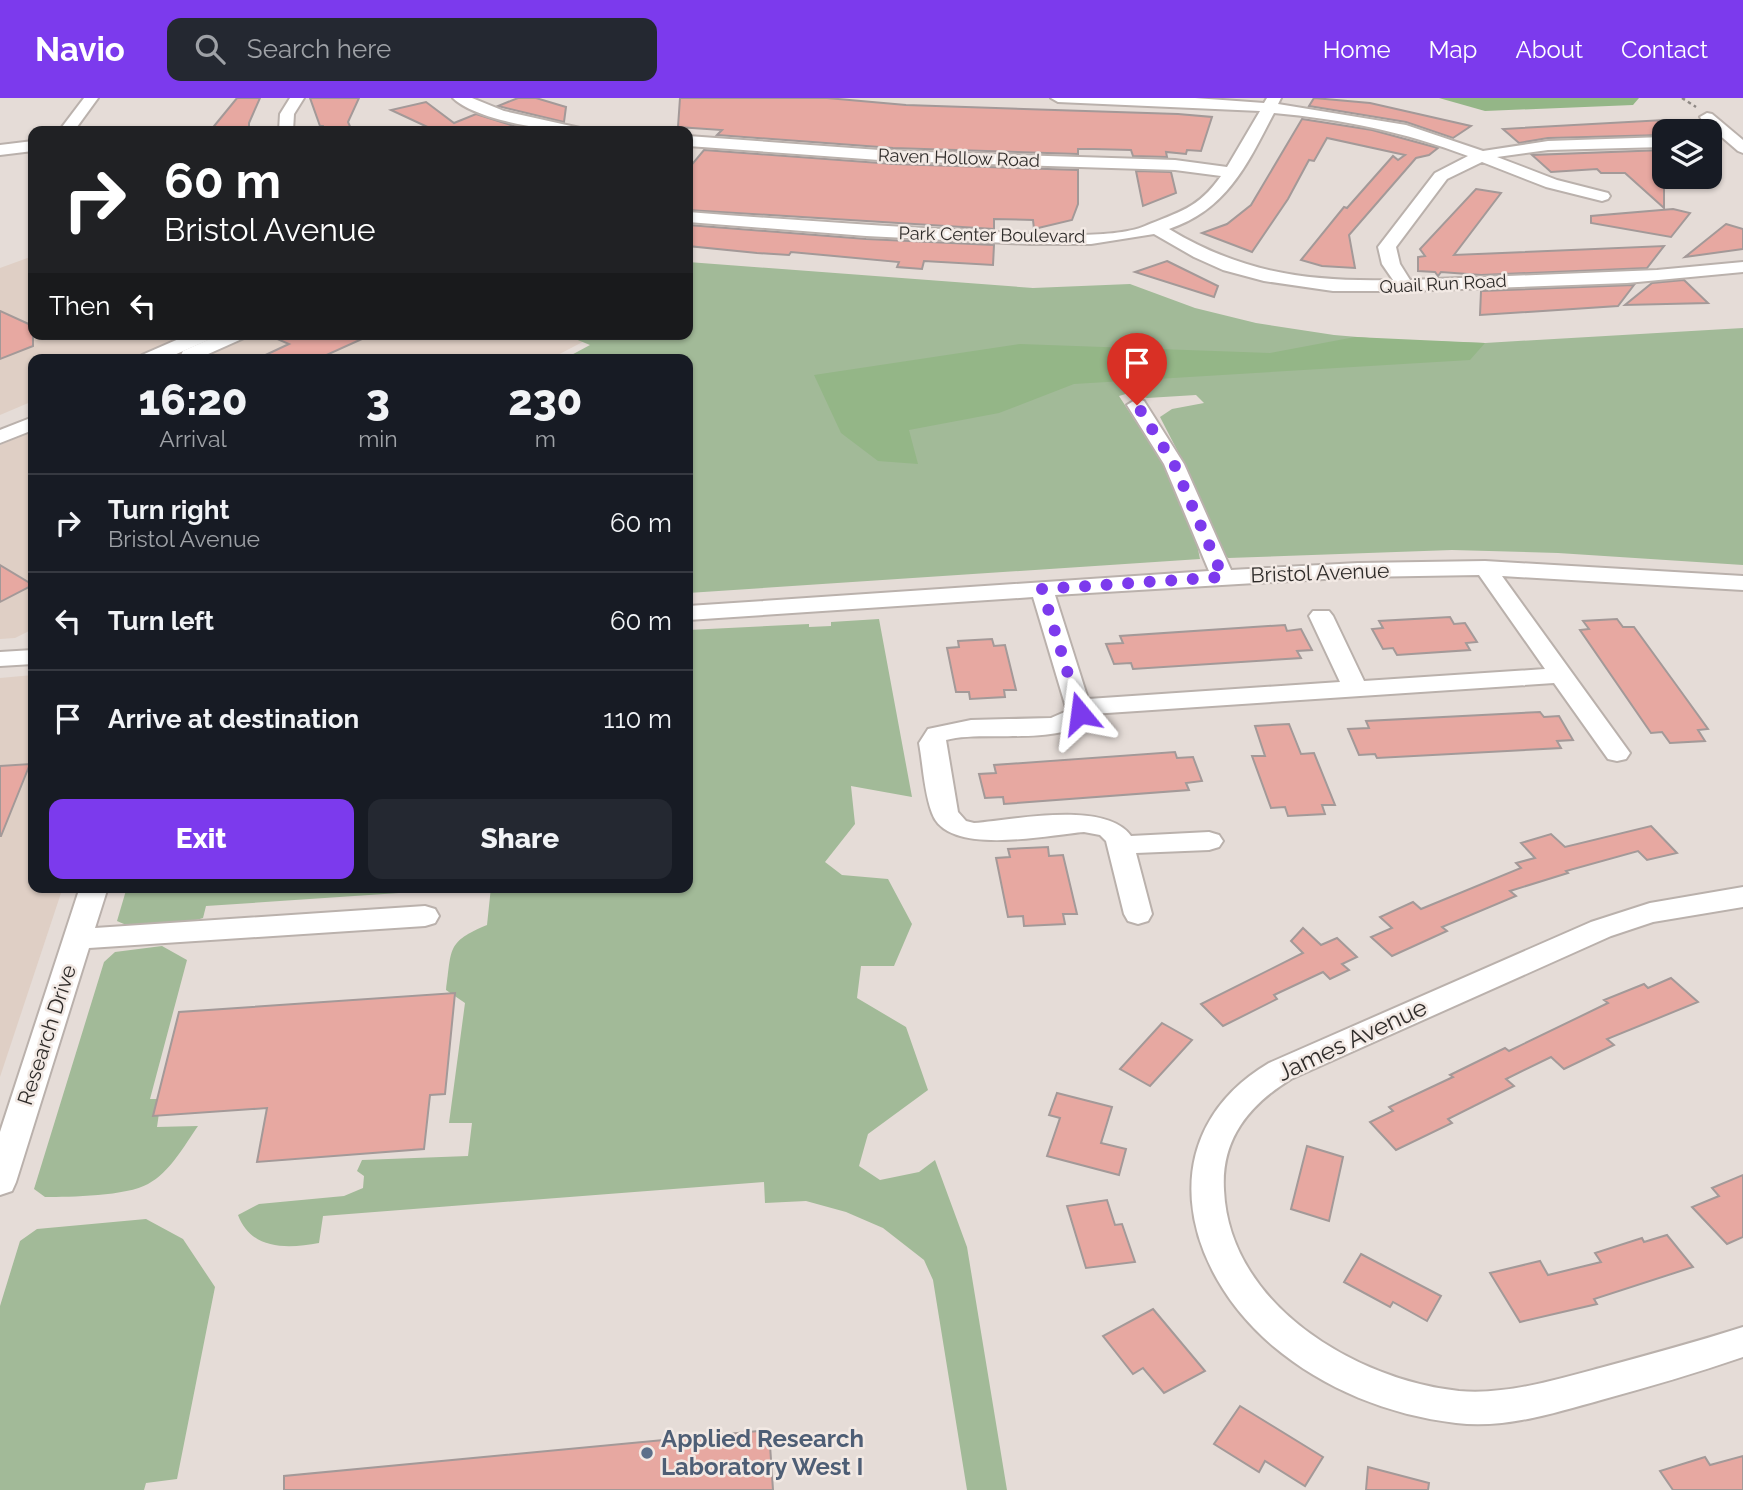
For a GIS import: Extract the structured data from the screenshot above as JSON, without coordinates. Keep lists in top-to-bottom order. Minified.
{"streets":{"street":["Raven Hollow Road","Park Center Boulevard","Quail Run Road","Bristol Avenue","Research Drive","James Avenue"]},"crossings":[["Raven Hollow Road","Park Center Boulevard"],["Park Center Boulevard","Quail Run Road"]],"places":["Applied Research Laboratory West I"],"page":{"header":"Navio","search":"Search here","nav":["Home","Map","About","Contact"],"turn":["60 m","Bristol Avenue"],"then":"Then","eta":["16:20","Arrival","3","min","230","m"],"list":[{"name":"Turn right","note":"Bristol Avenue","value":"60 m"},{"name":"Turn left","value":"60 m"},{"name":"Arrive at destination","value":"110 m"}],"buttons":["Exit","Share"]}}
